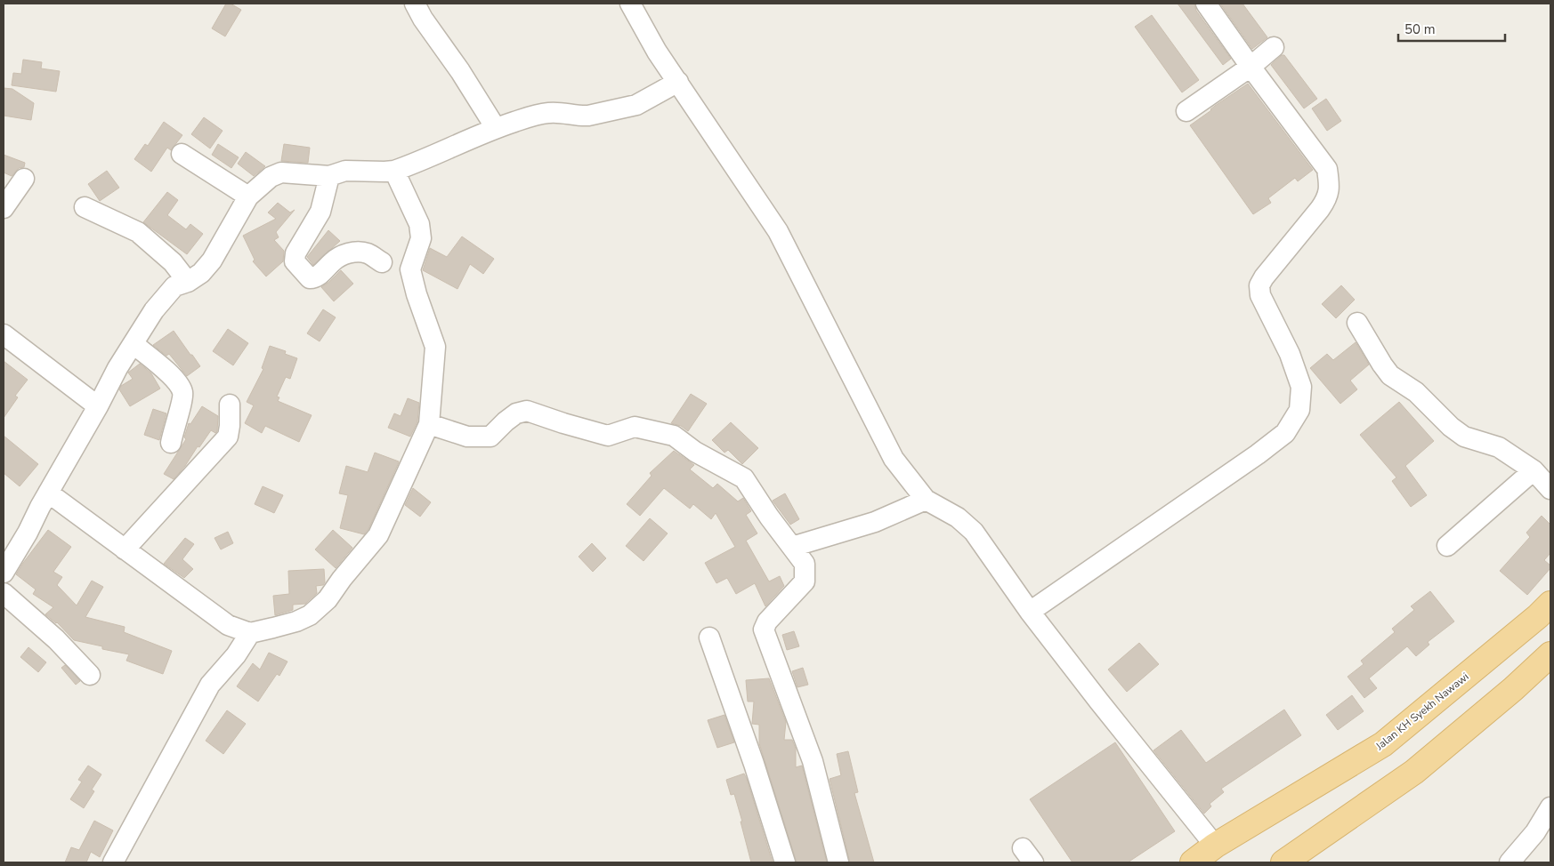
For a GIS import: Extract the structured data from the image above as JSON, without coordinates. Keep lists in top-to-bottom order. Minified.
{"streets":{"main road":["Jalan KH Syekh Nawawi"]},"scale_bar":"50 m"}
